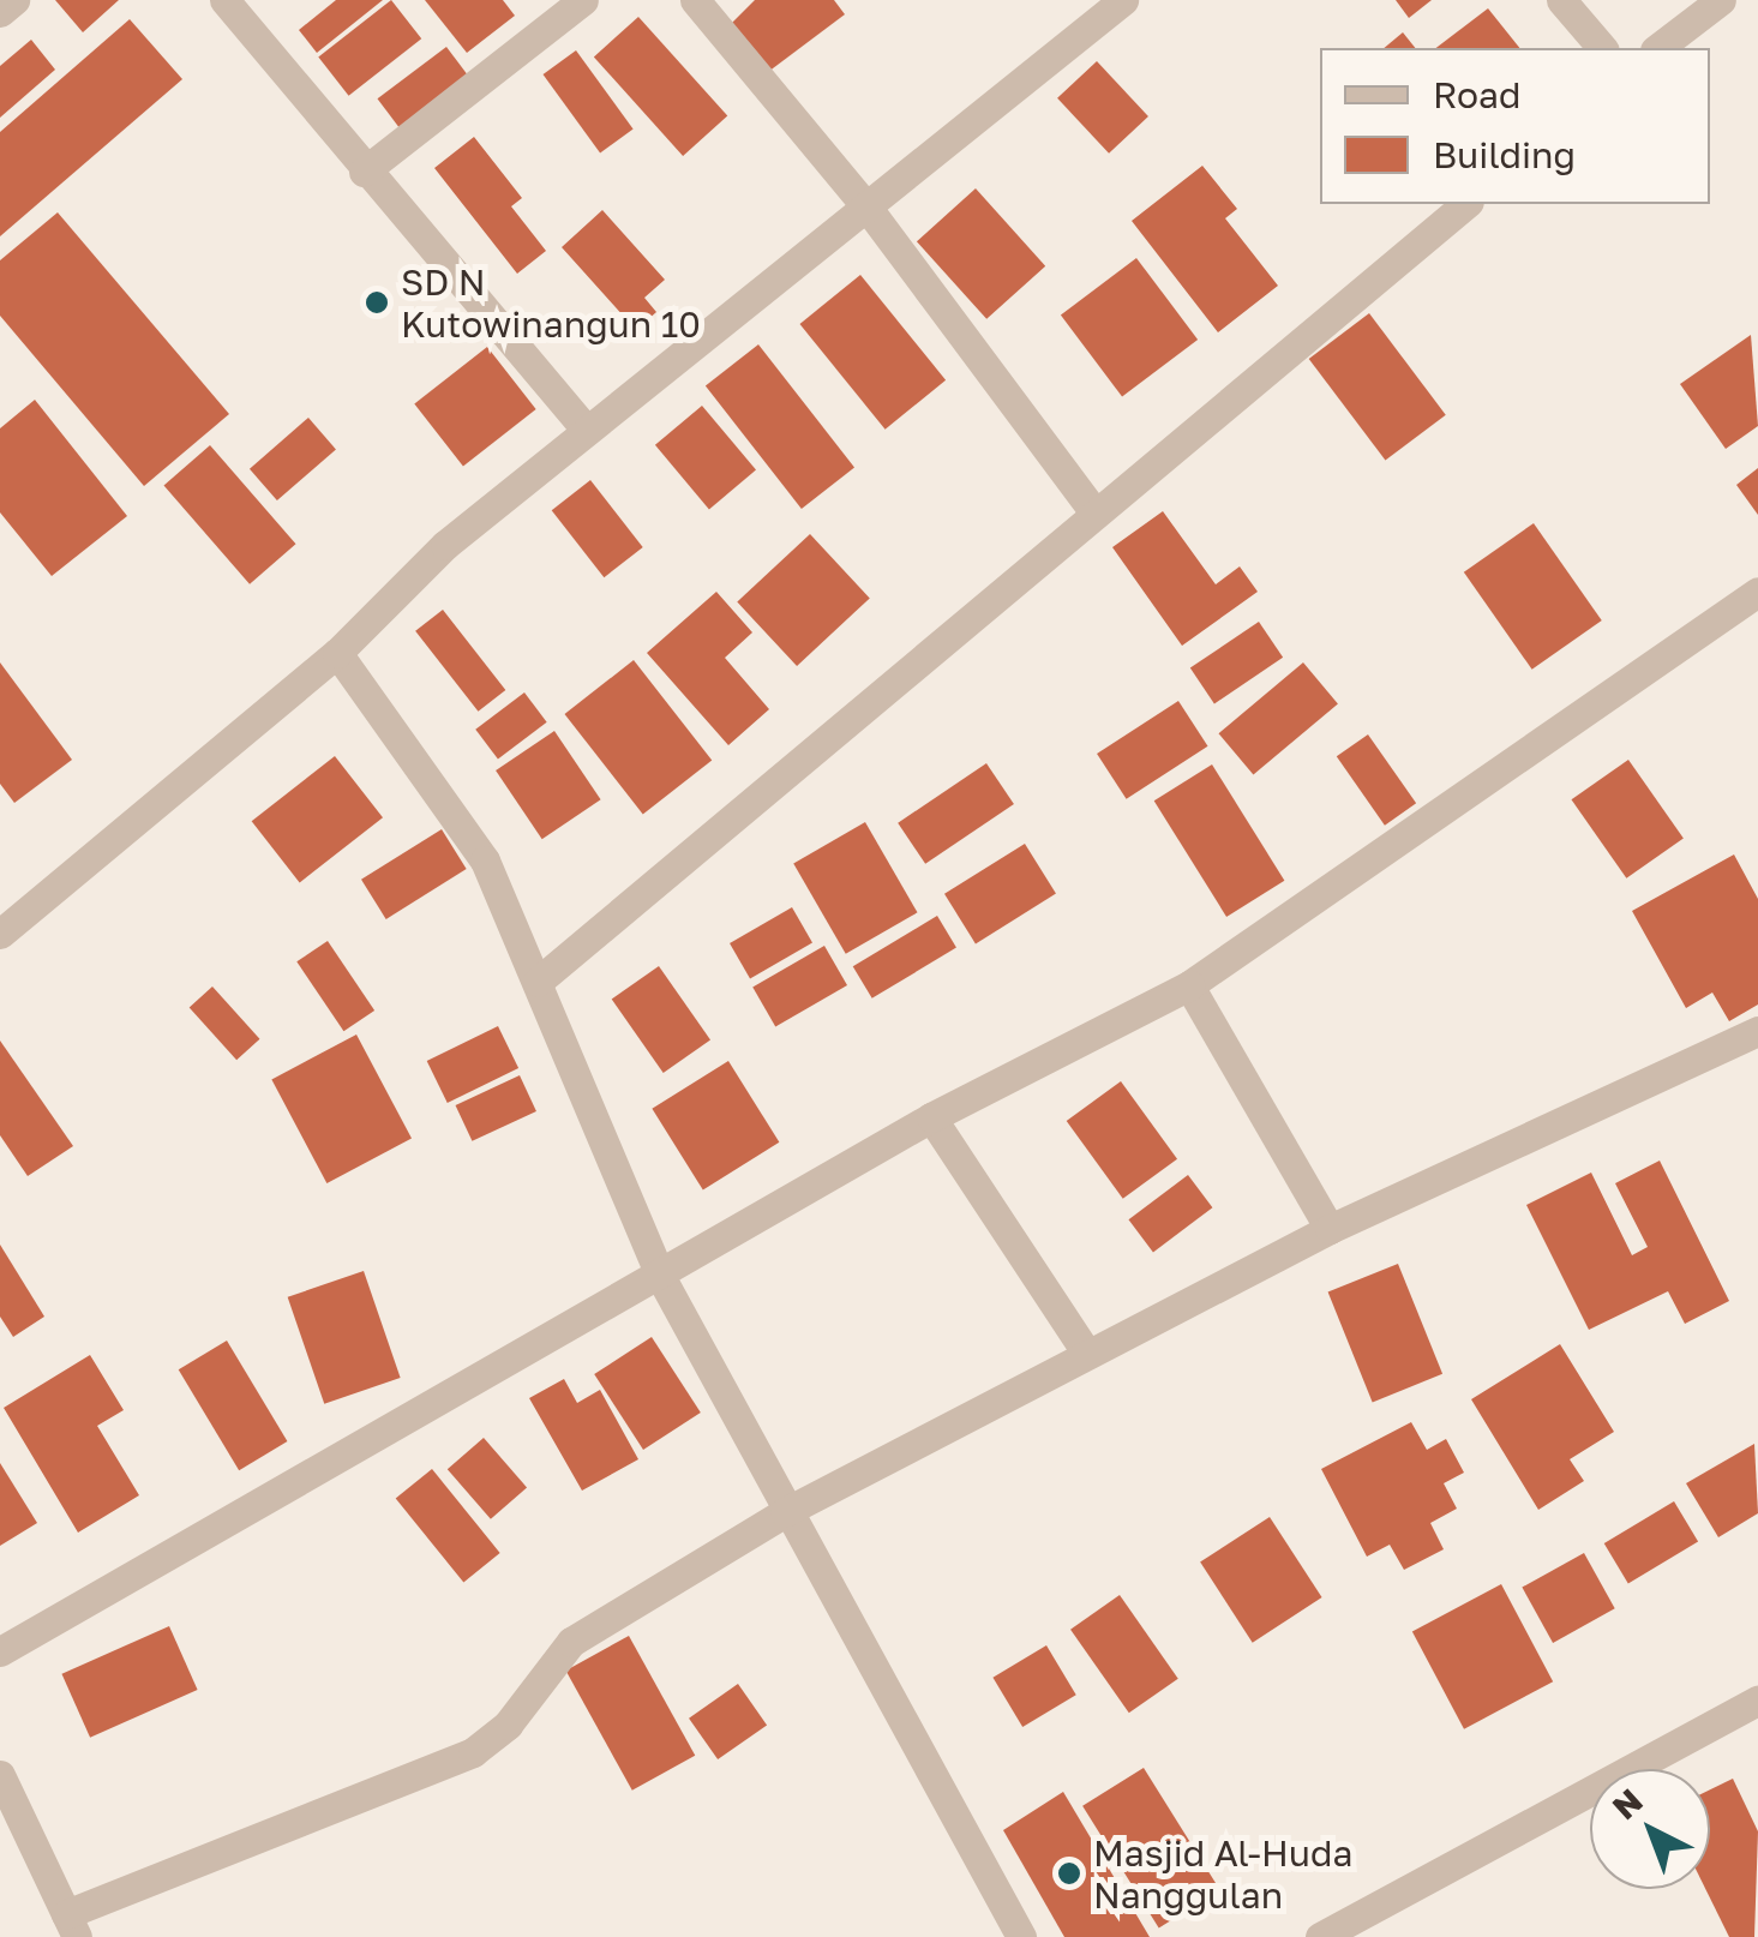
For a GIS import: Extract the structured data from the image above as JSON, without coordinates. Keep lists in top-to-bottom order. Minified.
{"places":["SD N Kutowinangun 10","Masjid Al-Huda Nanggulan"],"legend":["Road","Building"],"north":"top left"}
